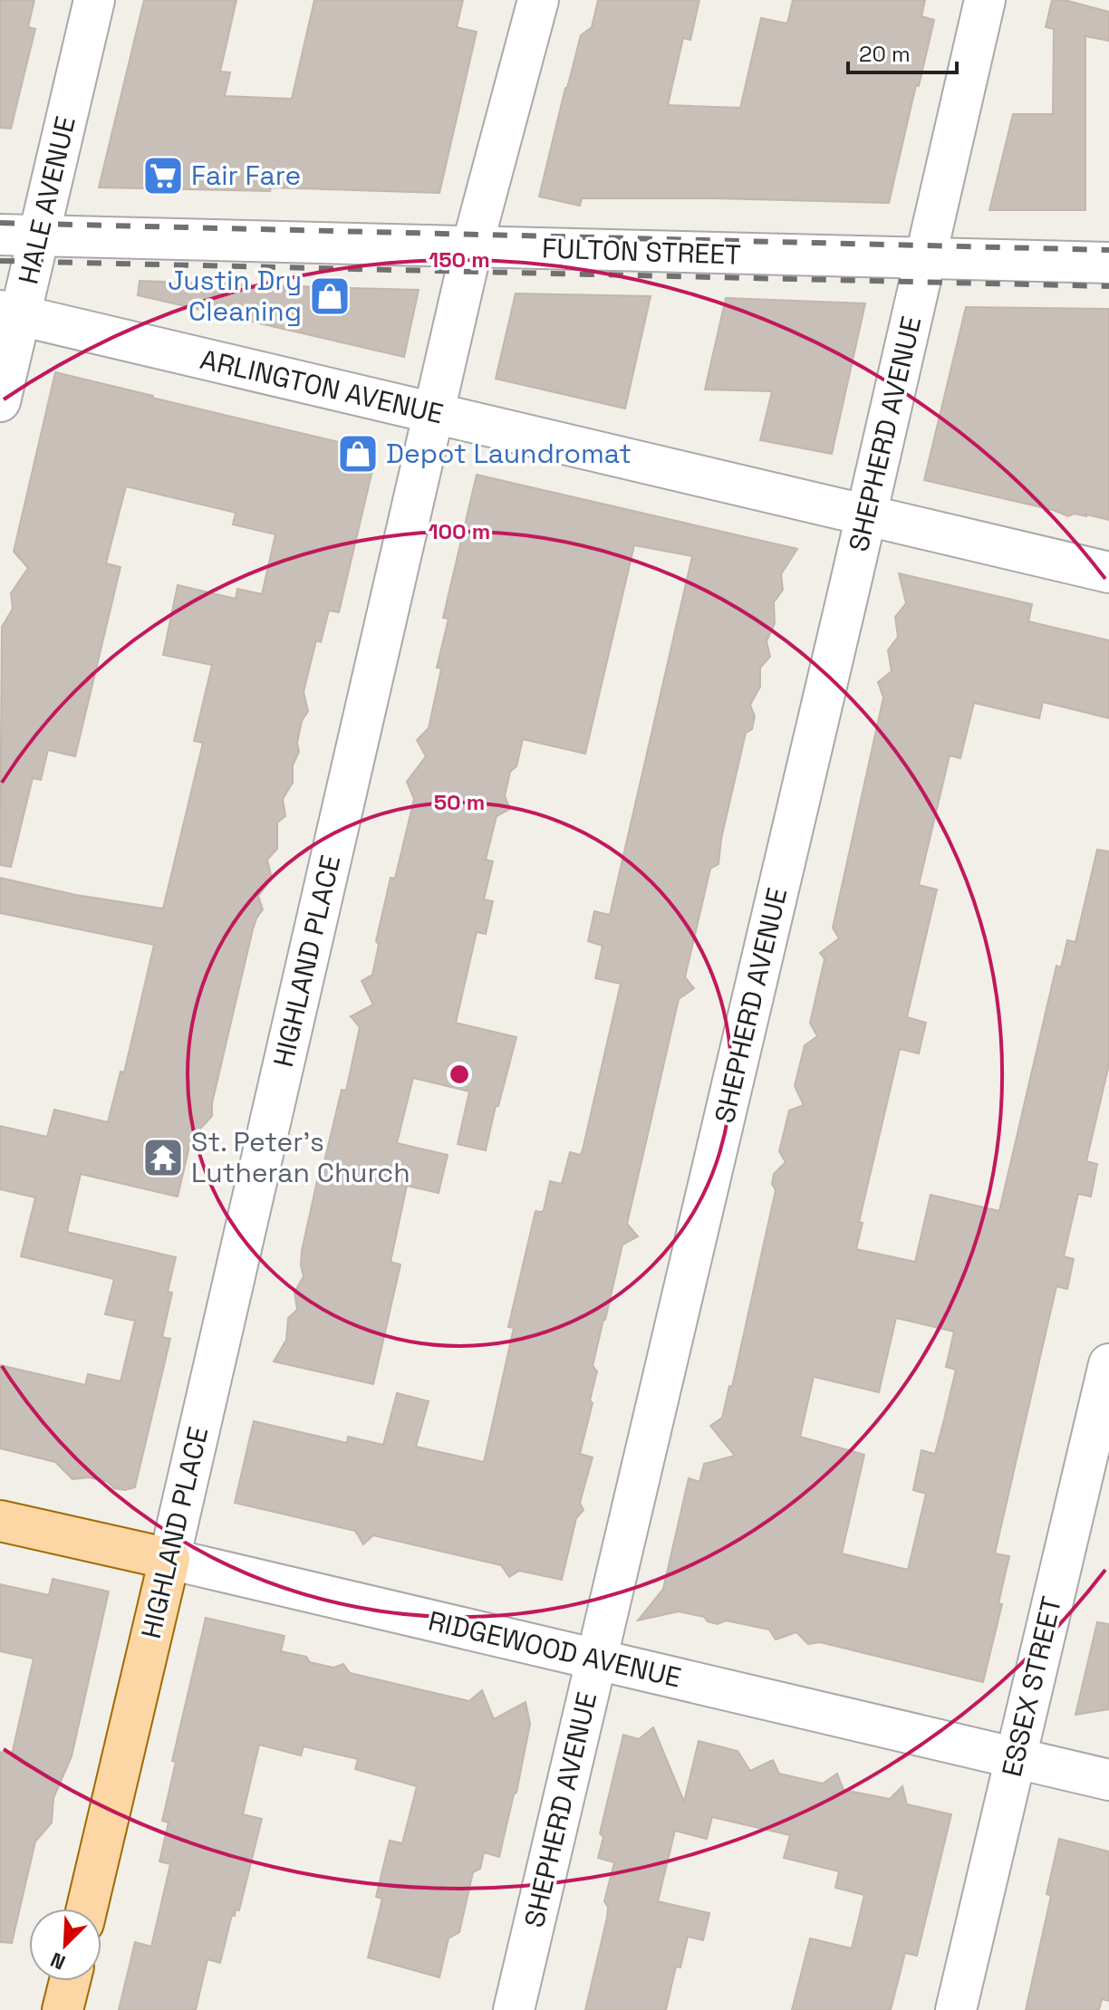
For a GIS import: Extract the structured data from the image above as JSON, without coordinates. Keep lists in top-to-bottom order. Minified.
{"streets":{"main road":["HIGHLAND PLACE","RIDGEWOOD AVENUE"],"street":["HALE AVENUE","FULTON STREET","ARLINGTON AVENUE","SHEPHERD AVENUE","ESSEX STREET"]},"crossings":[["HALE AVENUE","FULTON STREET"],["HALE AVENUE","ARLINGTON AVENUE"],["FULTON STREET","SHEPHERD AVENUE"],["FULTON STREET","HIGHLAND PLACE"],["ARLINGTON AVENUE","SHEPHERD AVENUE"],["ARLINGTON AVENUE","HIGHLAND PLACE"],["SHEPHERD AVENUE","RIDGEWOOD AVENUE"],["HIGHLAND PLACE","RIDGEWOOD AVENUE"],["RIDGEWOOD AVENUE","ESSEX STREET"]],"places":{"supermarket":["Fair Fare"],"shop":["Justin Dry Cleaning","Depot Laundromat"],"temple":["St. Peter's Lutheran Church"]},"scale_bar":"20 m","north":"bottom left","rings":["150 m","100 m","50 m"]}
